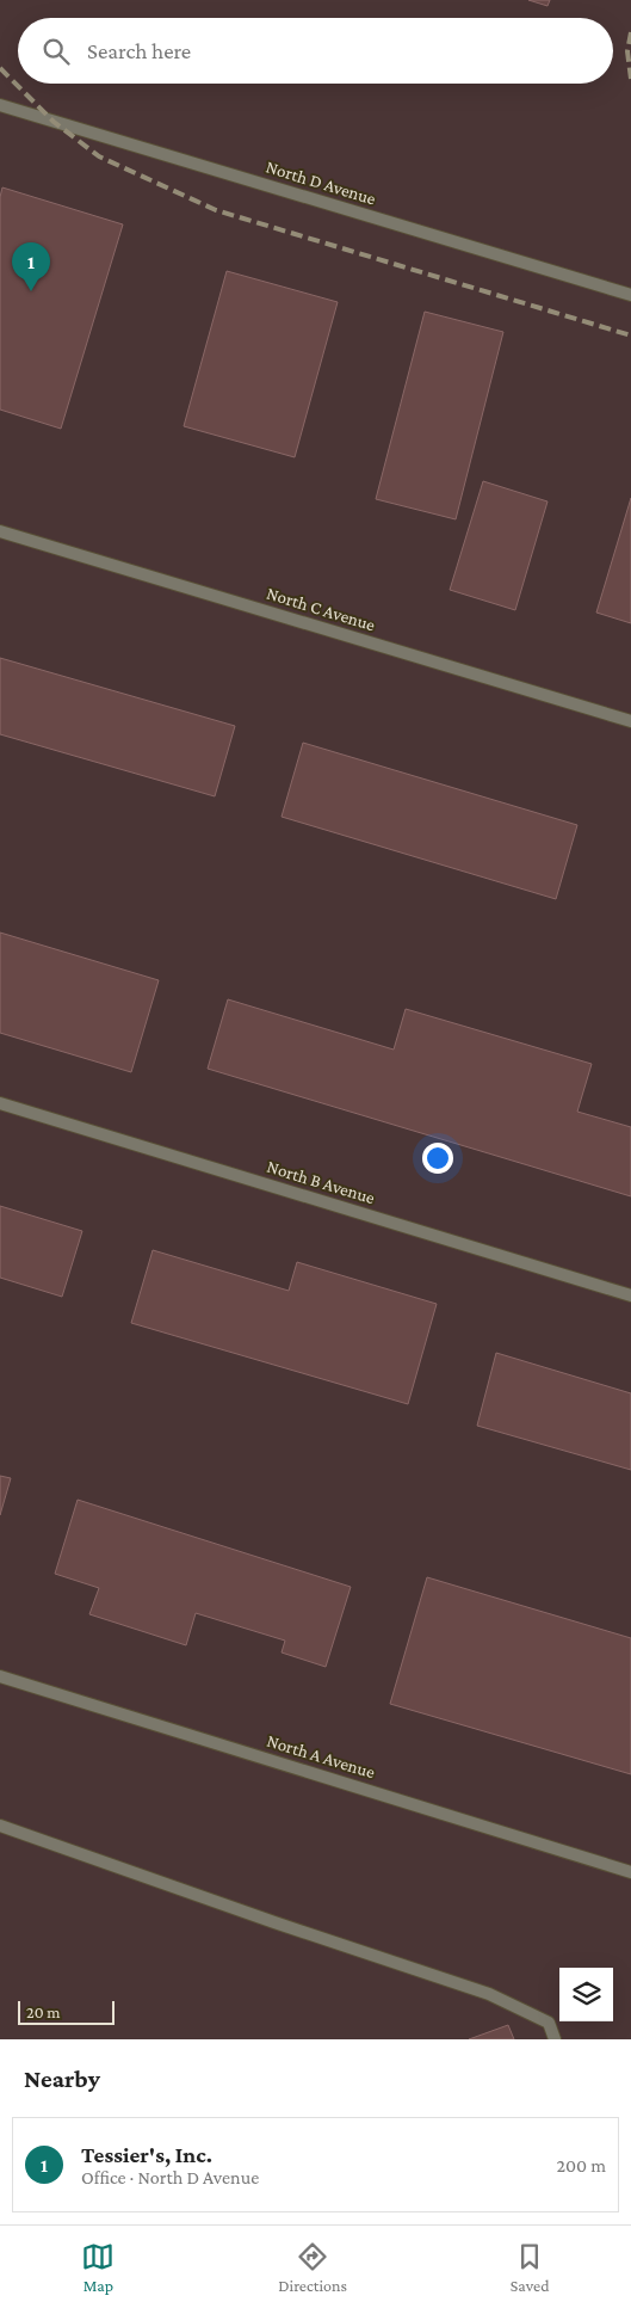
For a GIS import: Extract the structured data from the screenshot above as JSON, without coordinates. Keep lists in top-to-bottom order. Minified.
{"streets":{"street":["North D Avenue","North C Avenue","North B Avenue","North A Avenue"]},"scale_bar":"20 m","page":{"search":"Search here","pins":"1","scale":"20 m","heading":"Nearby","list":[{"mark":"1","name":"Tessier's, Inc.","note":"Office · North D Avenue","value":"200 m"}],"nav":["Map","Directions","Saved"]}}
